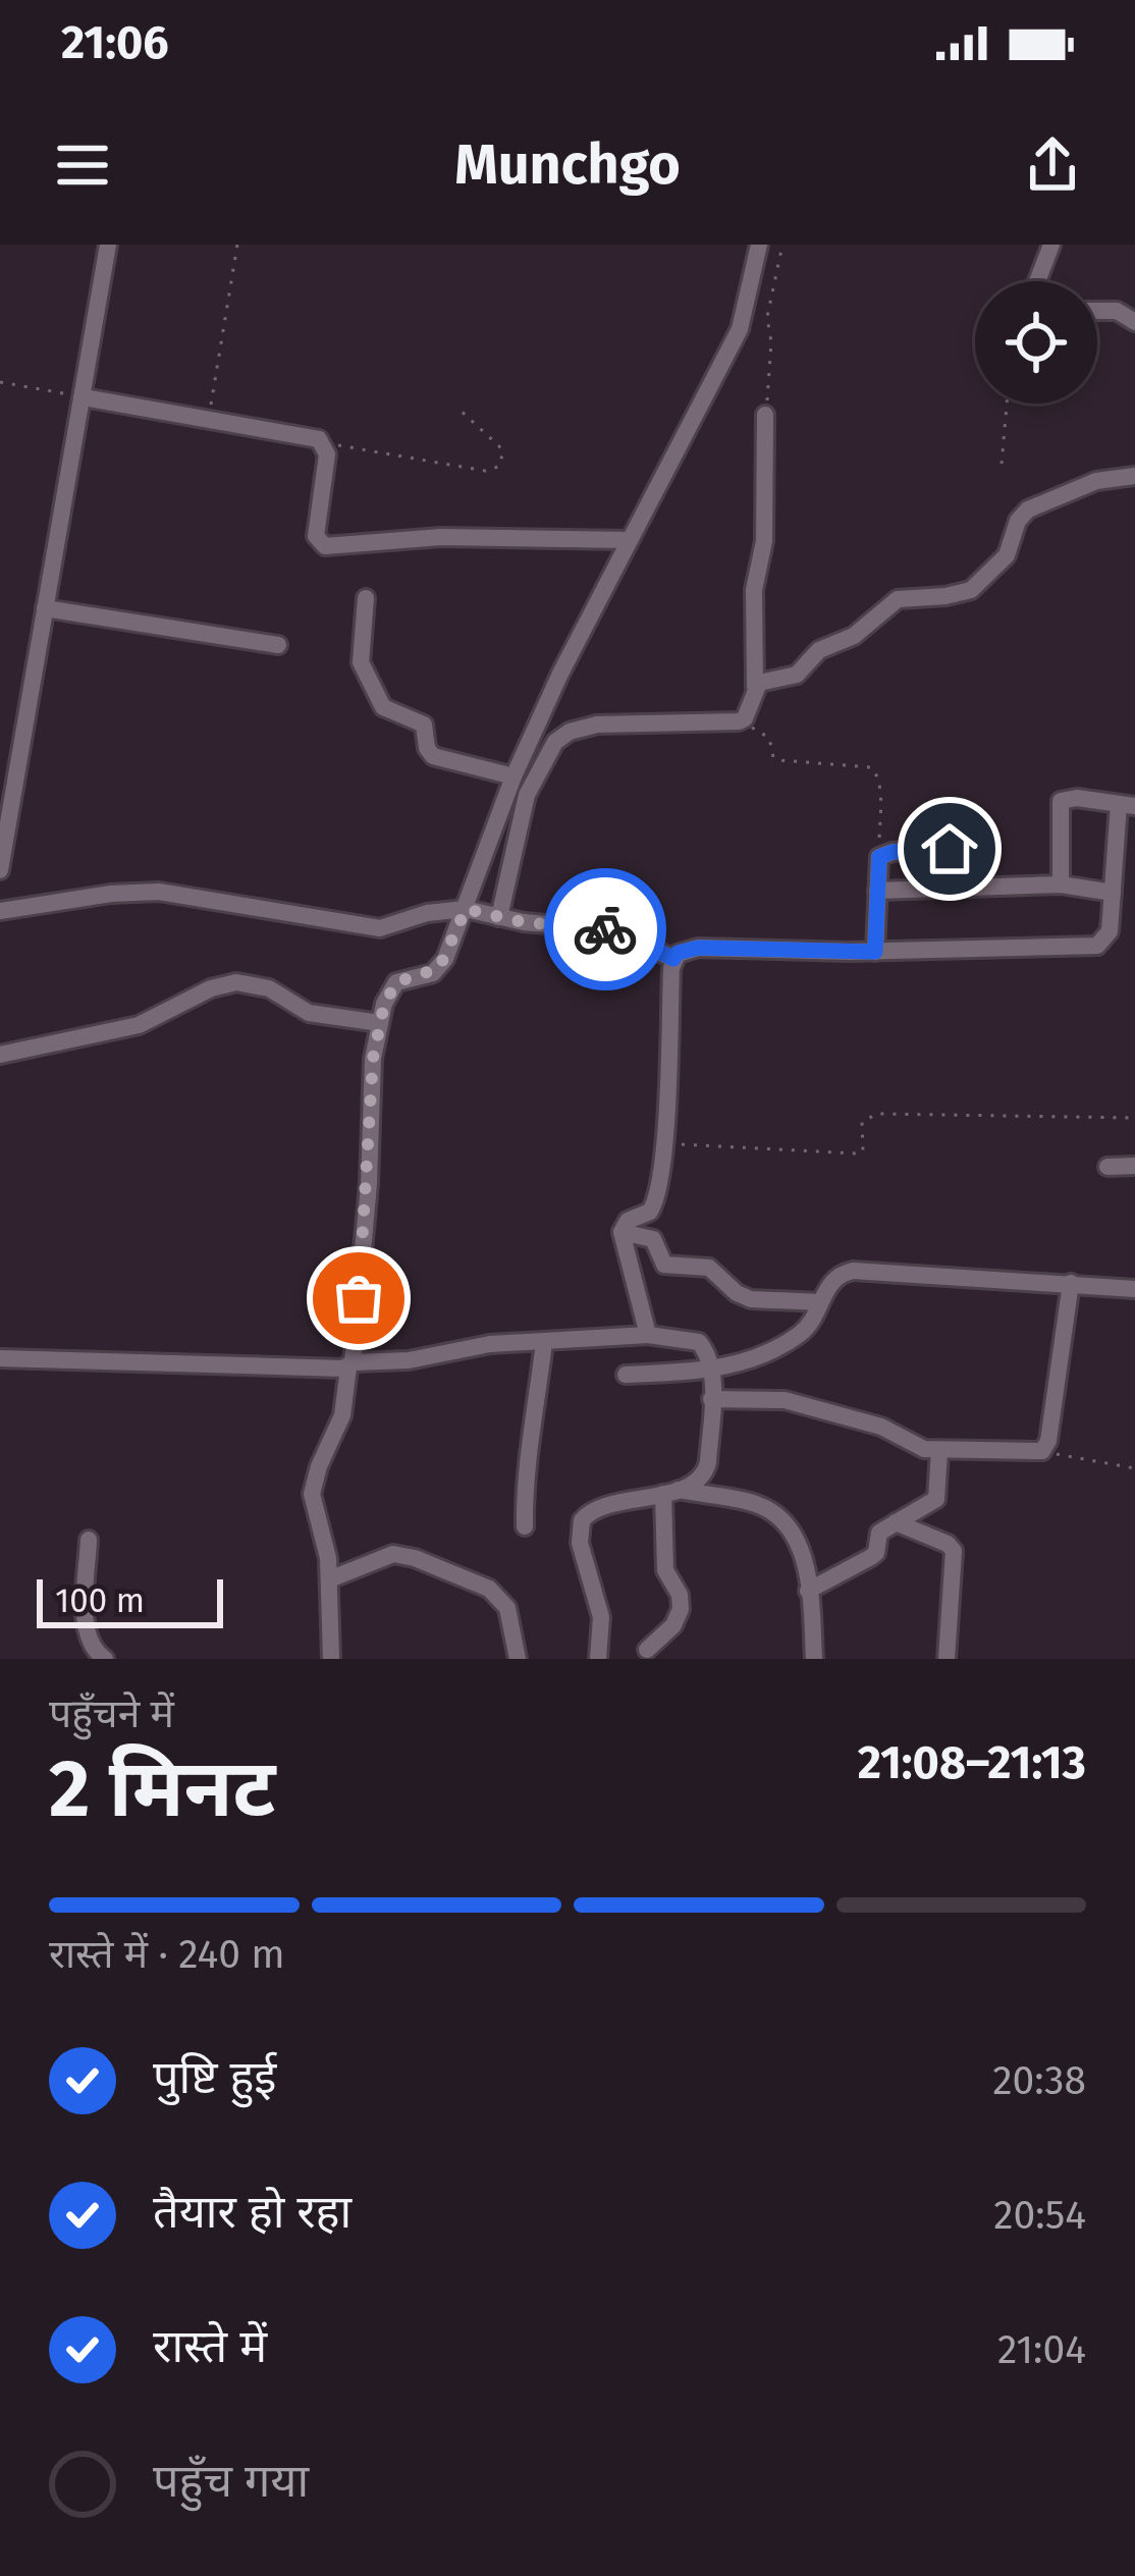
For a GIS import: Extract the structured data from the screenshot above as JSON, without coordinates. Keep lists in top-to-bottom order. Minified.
{"scale_bar":"100 m","page":{"status":"21:06","header":"Munchgo","scale":"100 m","heading":["2 मिनट","पहुँचने में","21:08–21:13"],"bar":"रास्ते में · 240 m","list":[["पुष्टि हुई","20:38"],["तैयार हो रहा","20:54"],["रास्ते में","21:04"],"पहुँच गया"]}}
